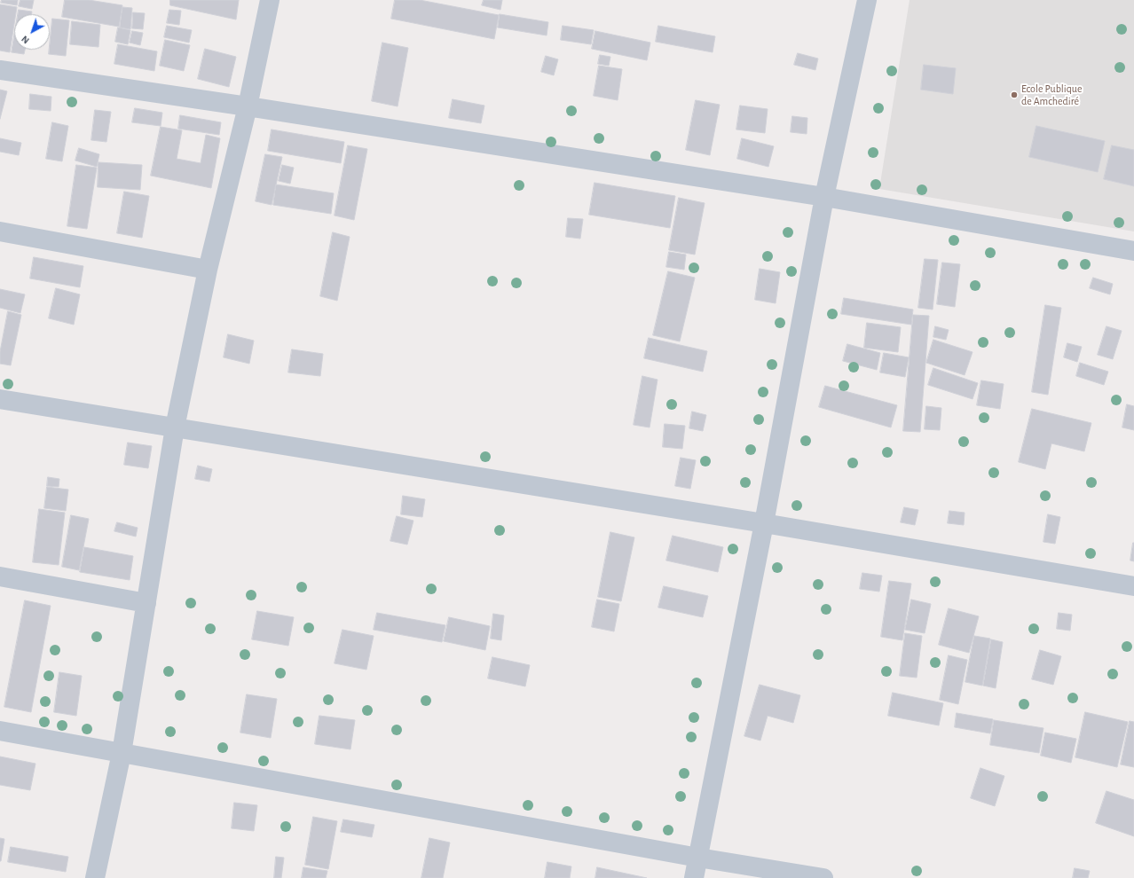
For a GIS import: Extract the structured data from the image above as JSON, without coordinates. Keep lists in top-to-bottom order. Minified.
{"places":["Ecole Publique de Amchediré"],"north":"bottom left"}
